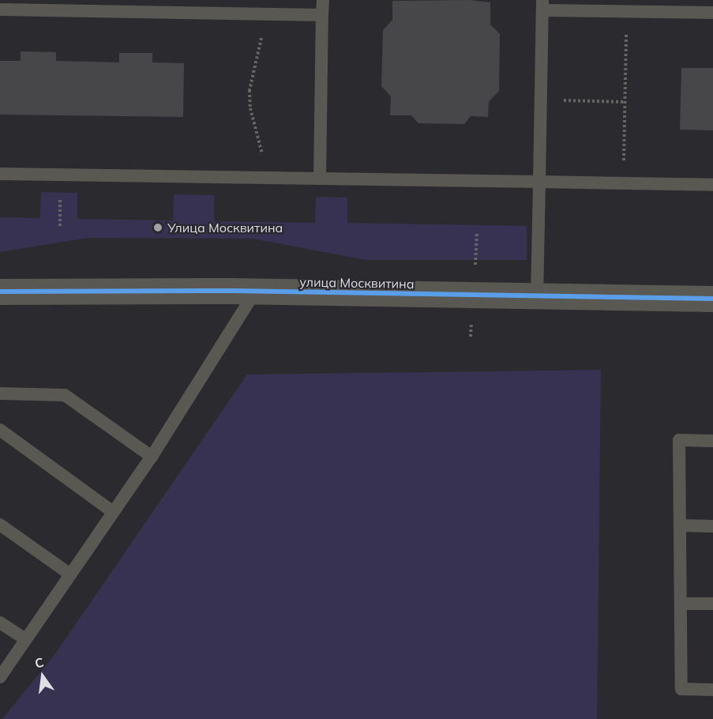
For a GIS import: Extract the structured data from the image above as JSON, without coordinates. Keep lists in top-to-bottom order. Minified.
{"streets":{"street":["улица Москвитина"]},"places":["Улица Москвитина"],"north":"top"}
